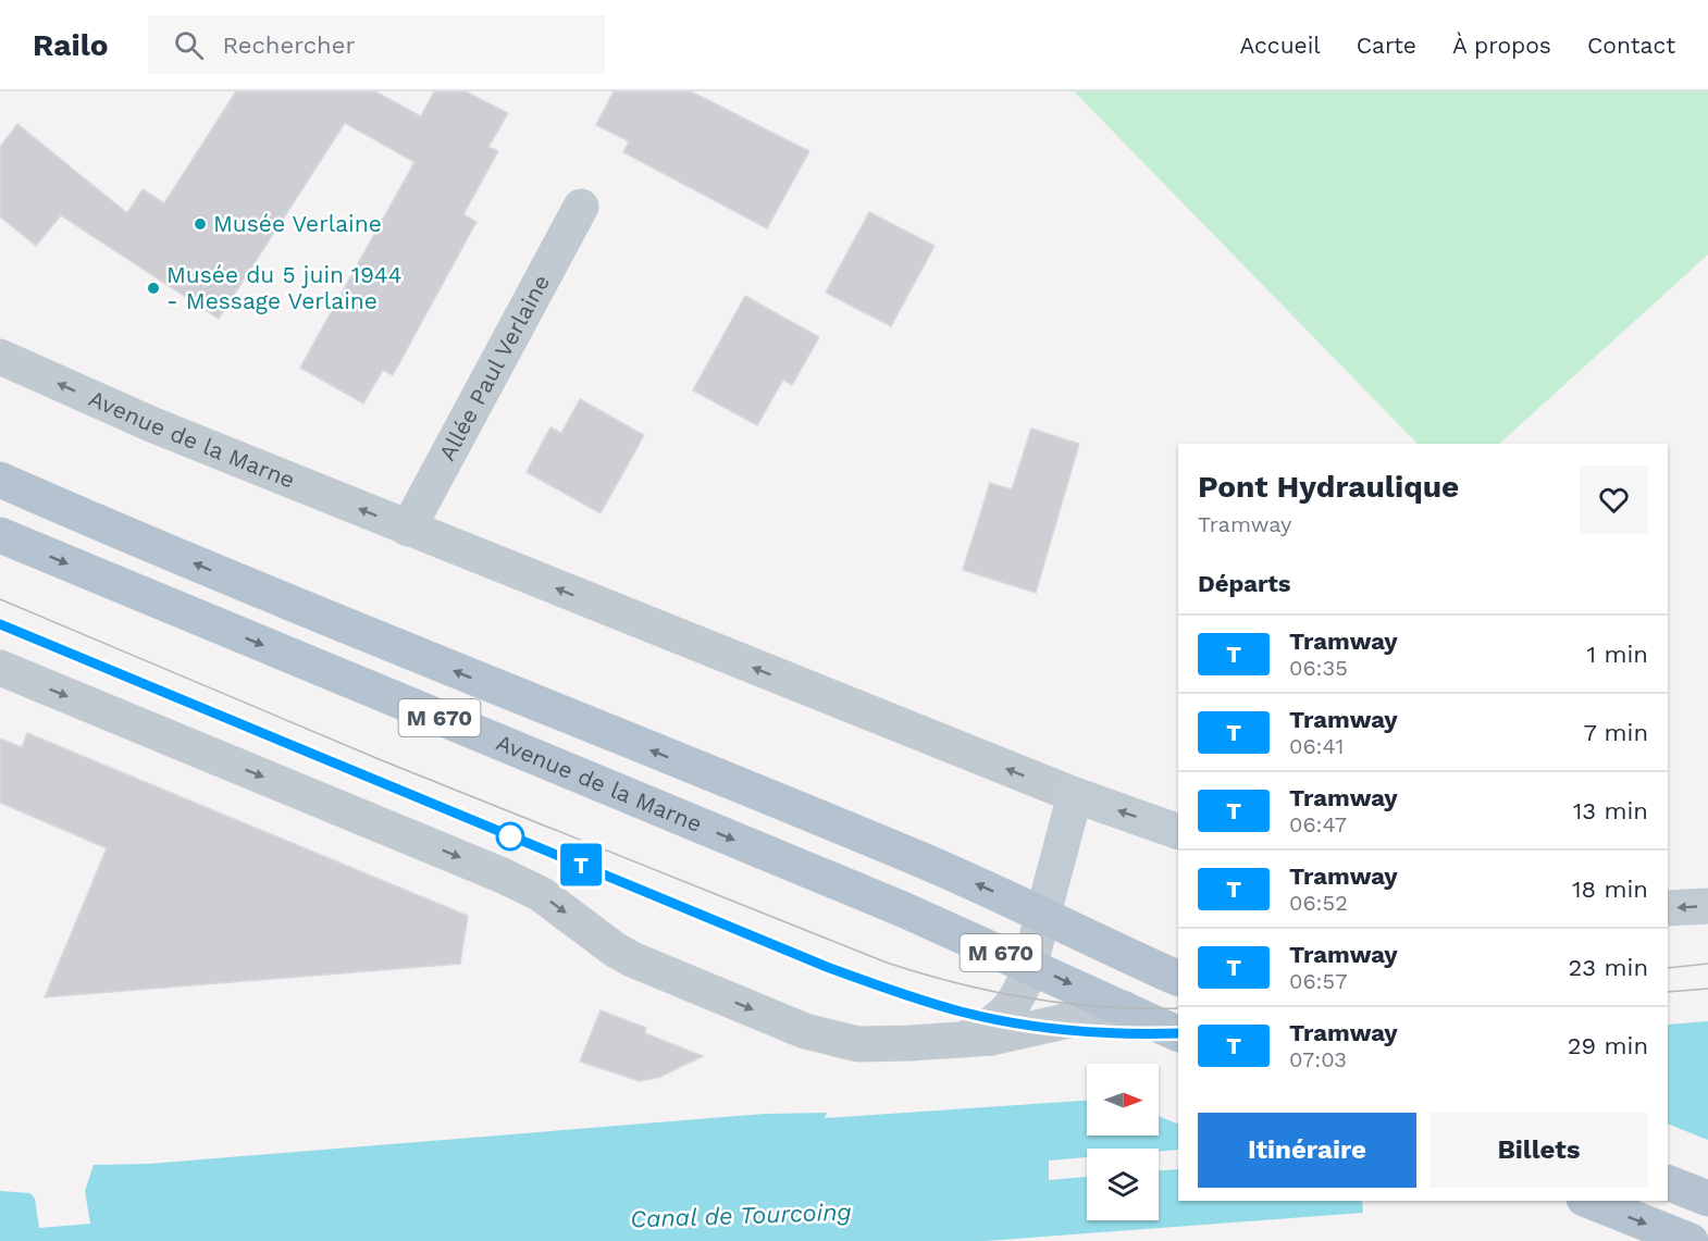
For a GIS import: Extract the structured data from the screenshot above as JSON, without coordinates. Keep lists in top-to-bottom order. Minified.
{"streets":{"main road":["Avenue de la Marne","M 670"],"street":["Allée Paul Verlaine"]},"crossings":[["Allée Paul Verlaine","Avenue de la Marne"]],"water":["Canal de Tourcoing"],"places":["Musée Verlaine","Musée du 5 juin 1944 - Message Verlaine"],"lines":["tram line T"],"north":"right","page":{"header":"Railo","search":"Rechercher","nav":["Accueil","Carte","À propos","Contact"],"on_map":"T","heading":[["Pont Hydraulique","Tramway"],"Départs"],"list":[{"mark":"T","name":"Tramway","note":"06:35","value":"1 min"},{"mark":"T","name":"Tramway","note":"06:41","value":"7 min"},{"mark":"T","name":"Tramway","note":"06:47","value":"13 min"},{"mark":"T","name":"Tramway","note":"06:52","value":"18 min"},{"mark":"T","name":"Tramway","note":"06:57","value":"23 min"},{"mark":"T","name":"Tramway","note":"07:03","value":"29 min"}],"buttons":["Itinéraire","Billets"]}}
